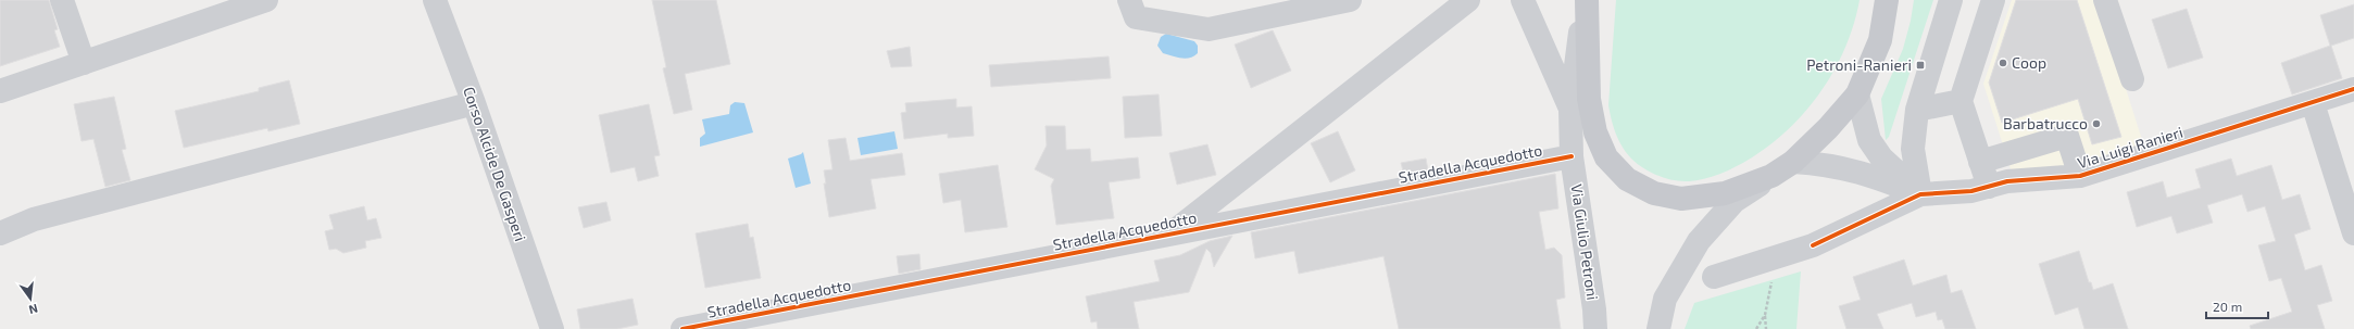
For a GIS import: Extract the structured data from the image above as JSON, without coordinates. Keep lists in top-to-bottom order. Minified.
{"streets":{"street":["Via Luigi Ranieri","Corso Alcide De Gasperi","Stradella Acquedotto","Via Giulio Petroni"]},"crossings":[["Stradella Acquedotto","Via Giulio Petroni"]],"places":{"other":["Coop","Barbatrucco"],"transit":["Petroni-Ranieri"]},"scale_bar":"20 m","north":"bottom"}
